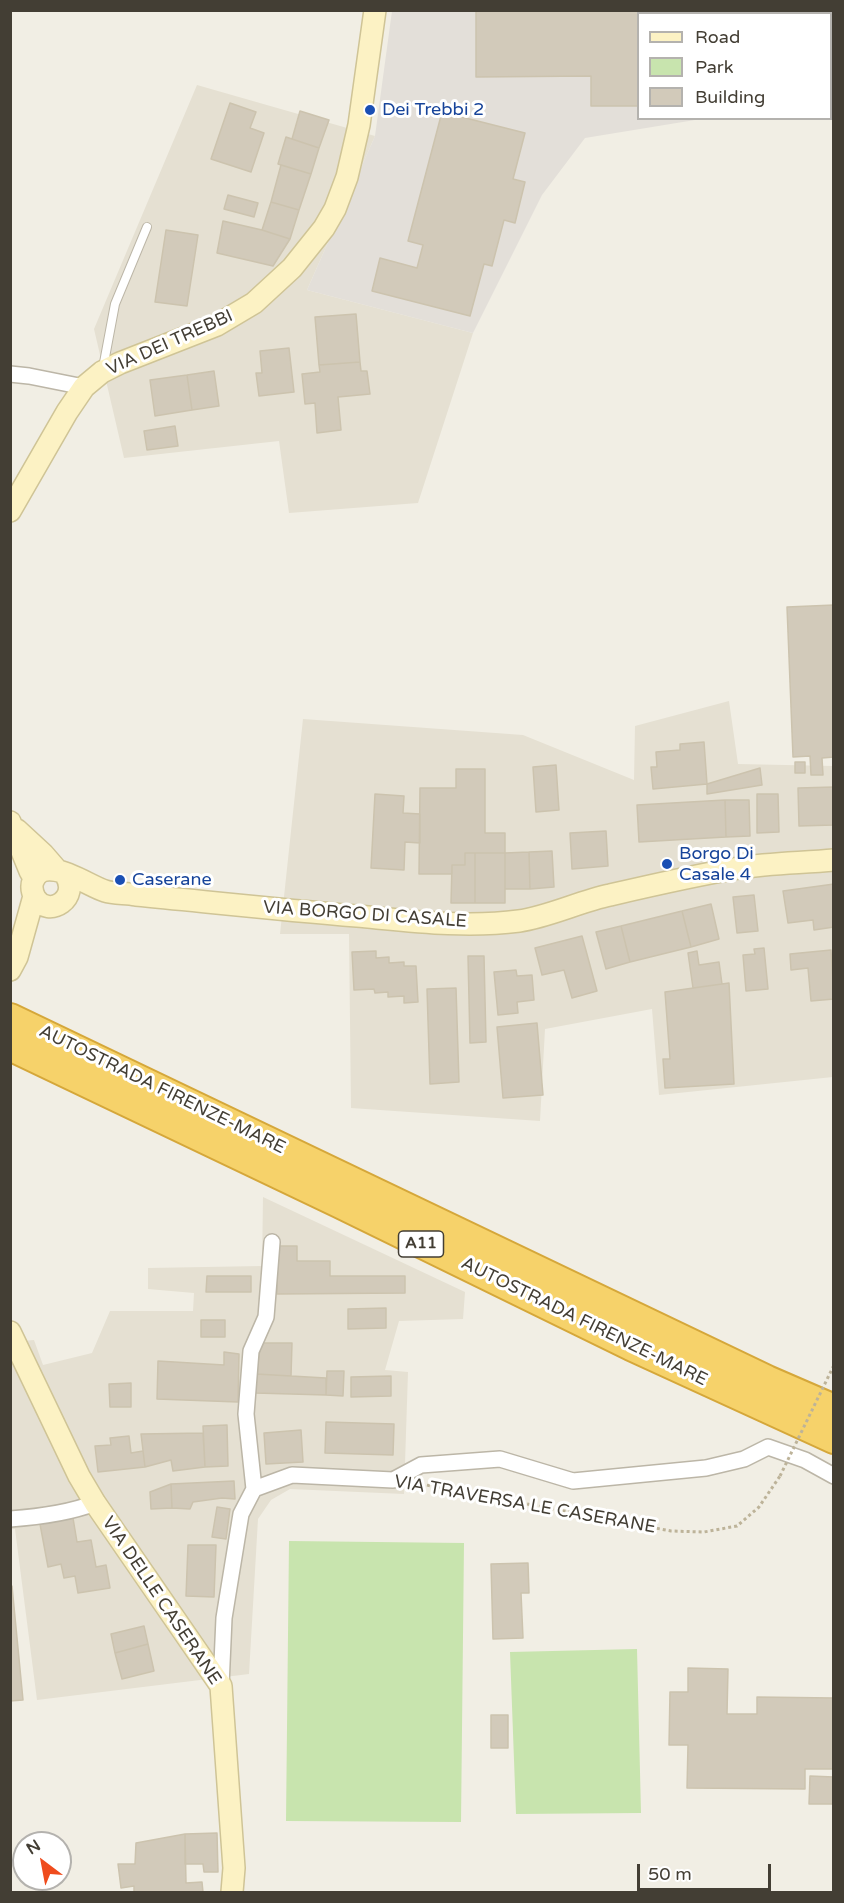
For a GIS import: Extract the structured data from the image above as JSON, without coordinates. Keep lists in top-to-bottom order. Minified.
{"streets":{"highway":["AUTOSTRADA FIRENZE-MARE","A11"],"street":["VIA DEI TREBBI","VIA BORGO DI CASALE","VIA TRAVERSA LE CASERANE","VIA DELLE CASERANE"]},"places":["Dei Trebbi 2","Borgo Di Casale 4","Caserane"],"legend":["Road","Park","Building"],"scale_bar":"50 m","north":"top left"}
